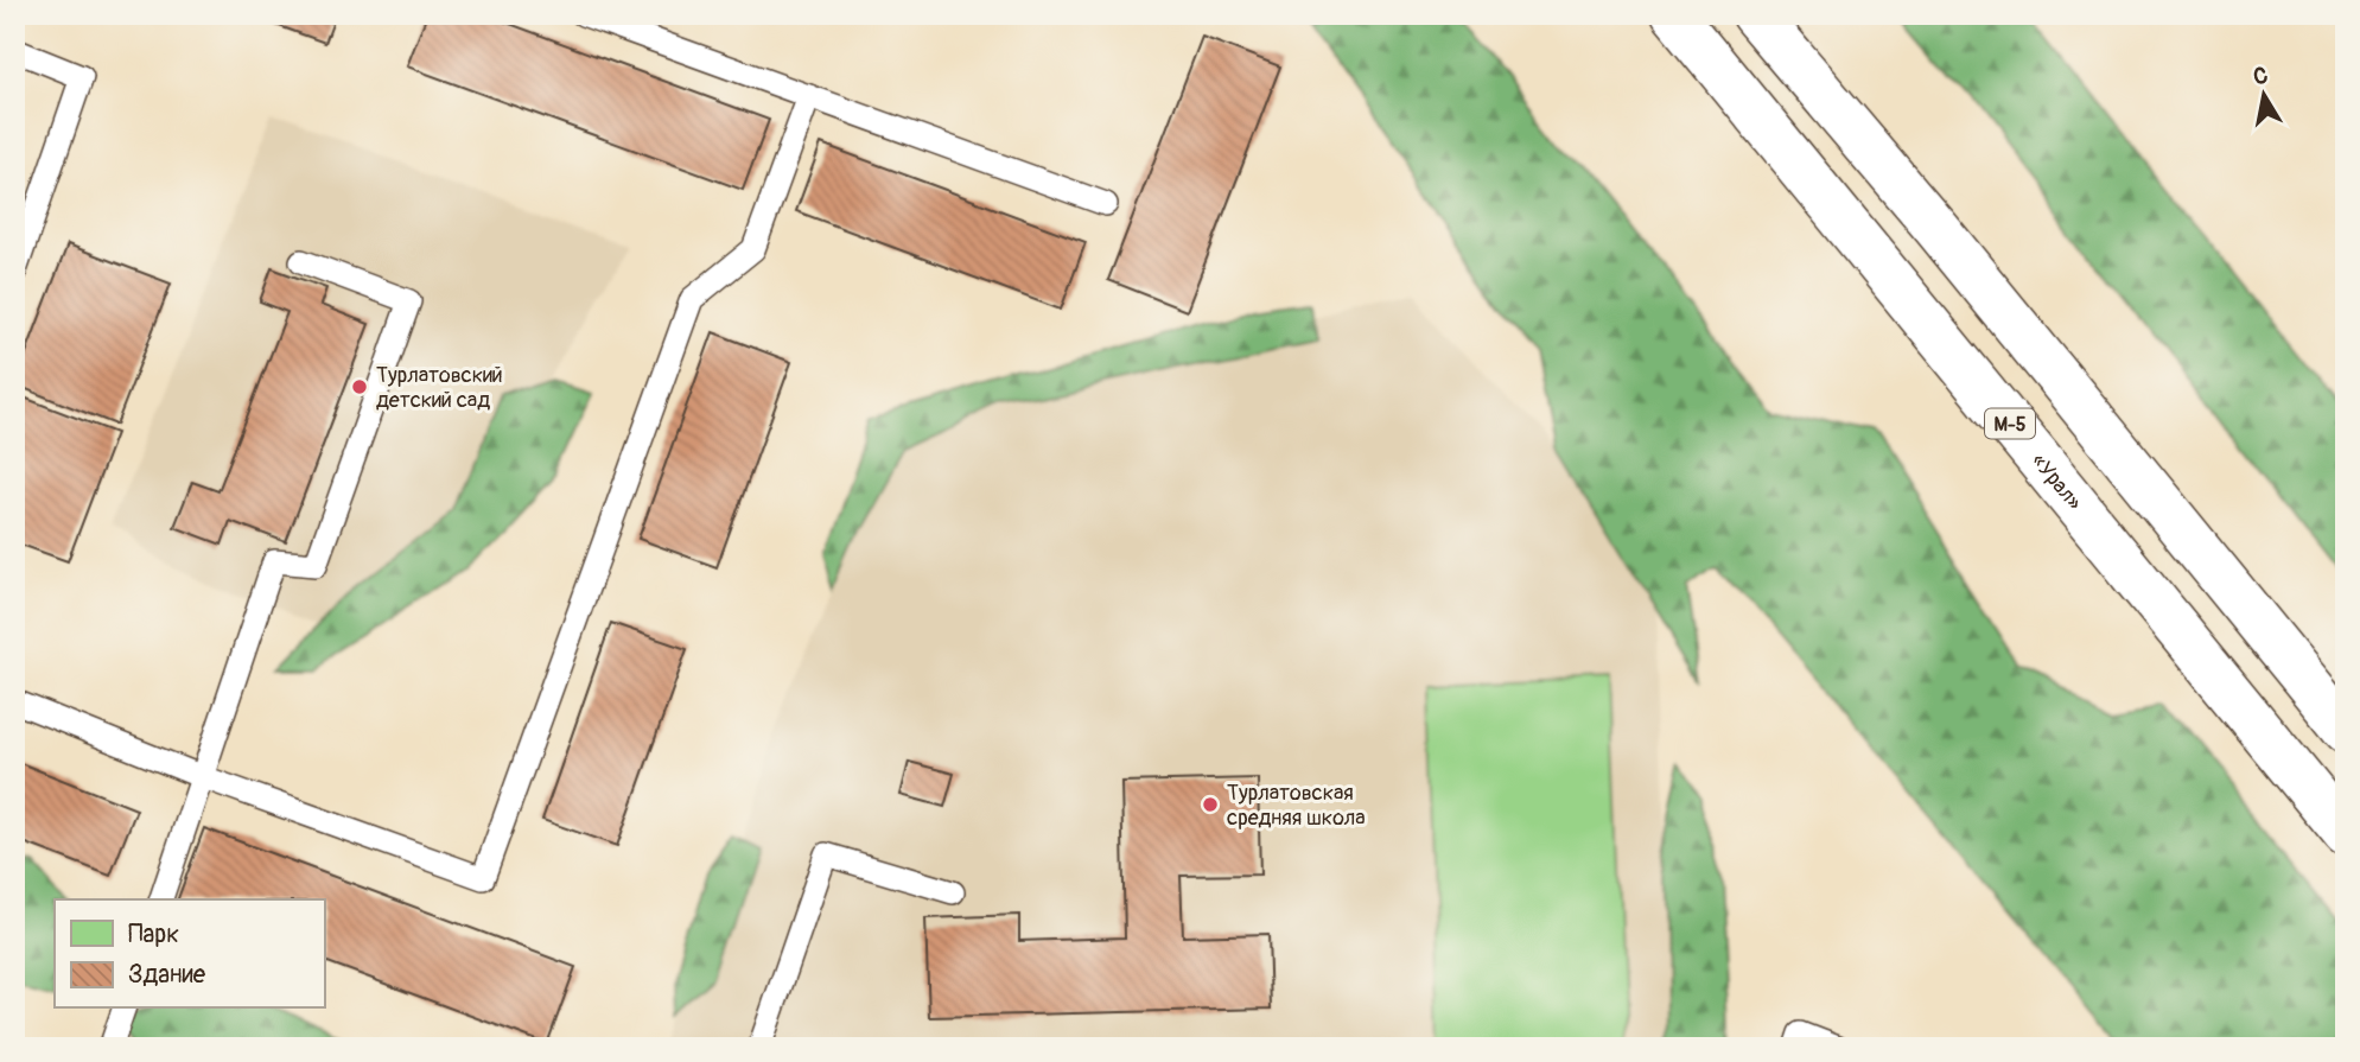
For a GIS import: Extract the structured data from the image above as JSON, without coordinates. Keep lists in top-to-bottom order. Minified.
{"streets":{"highway":["М-5","«Урал»"]},"places":["Турлатовский детский сад","Турлатовская средняя школа"],"legend":["Парк","Здание"],"north":"top"}
